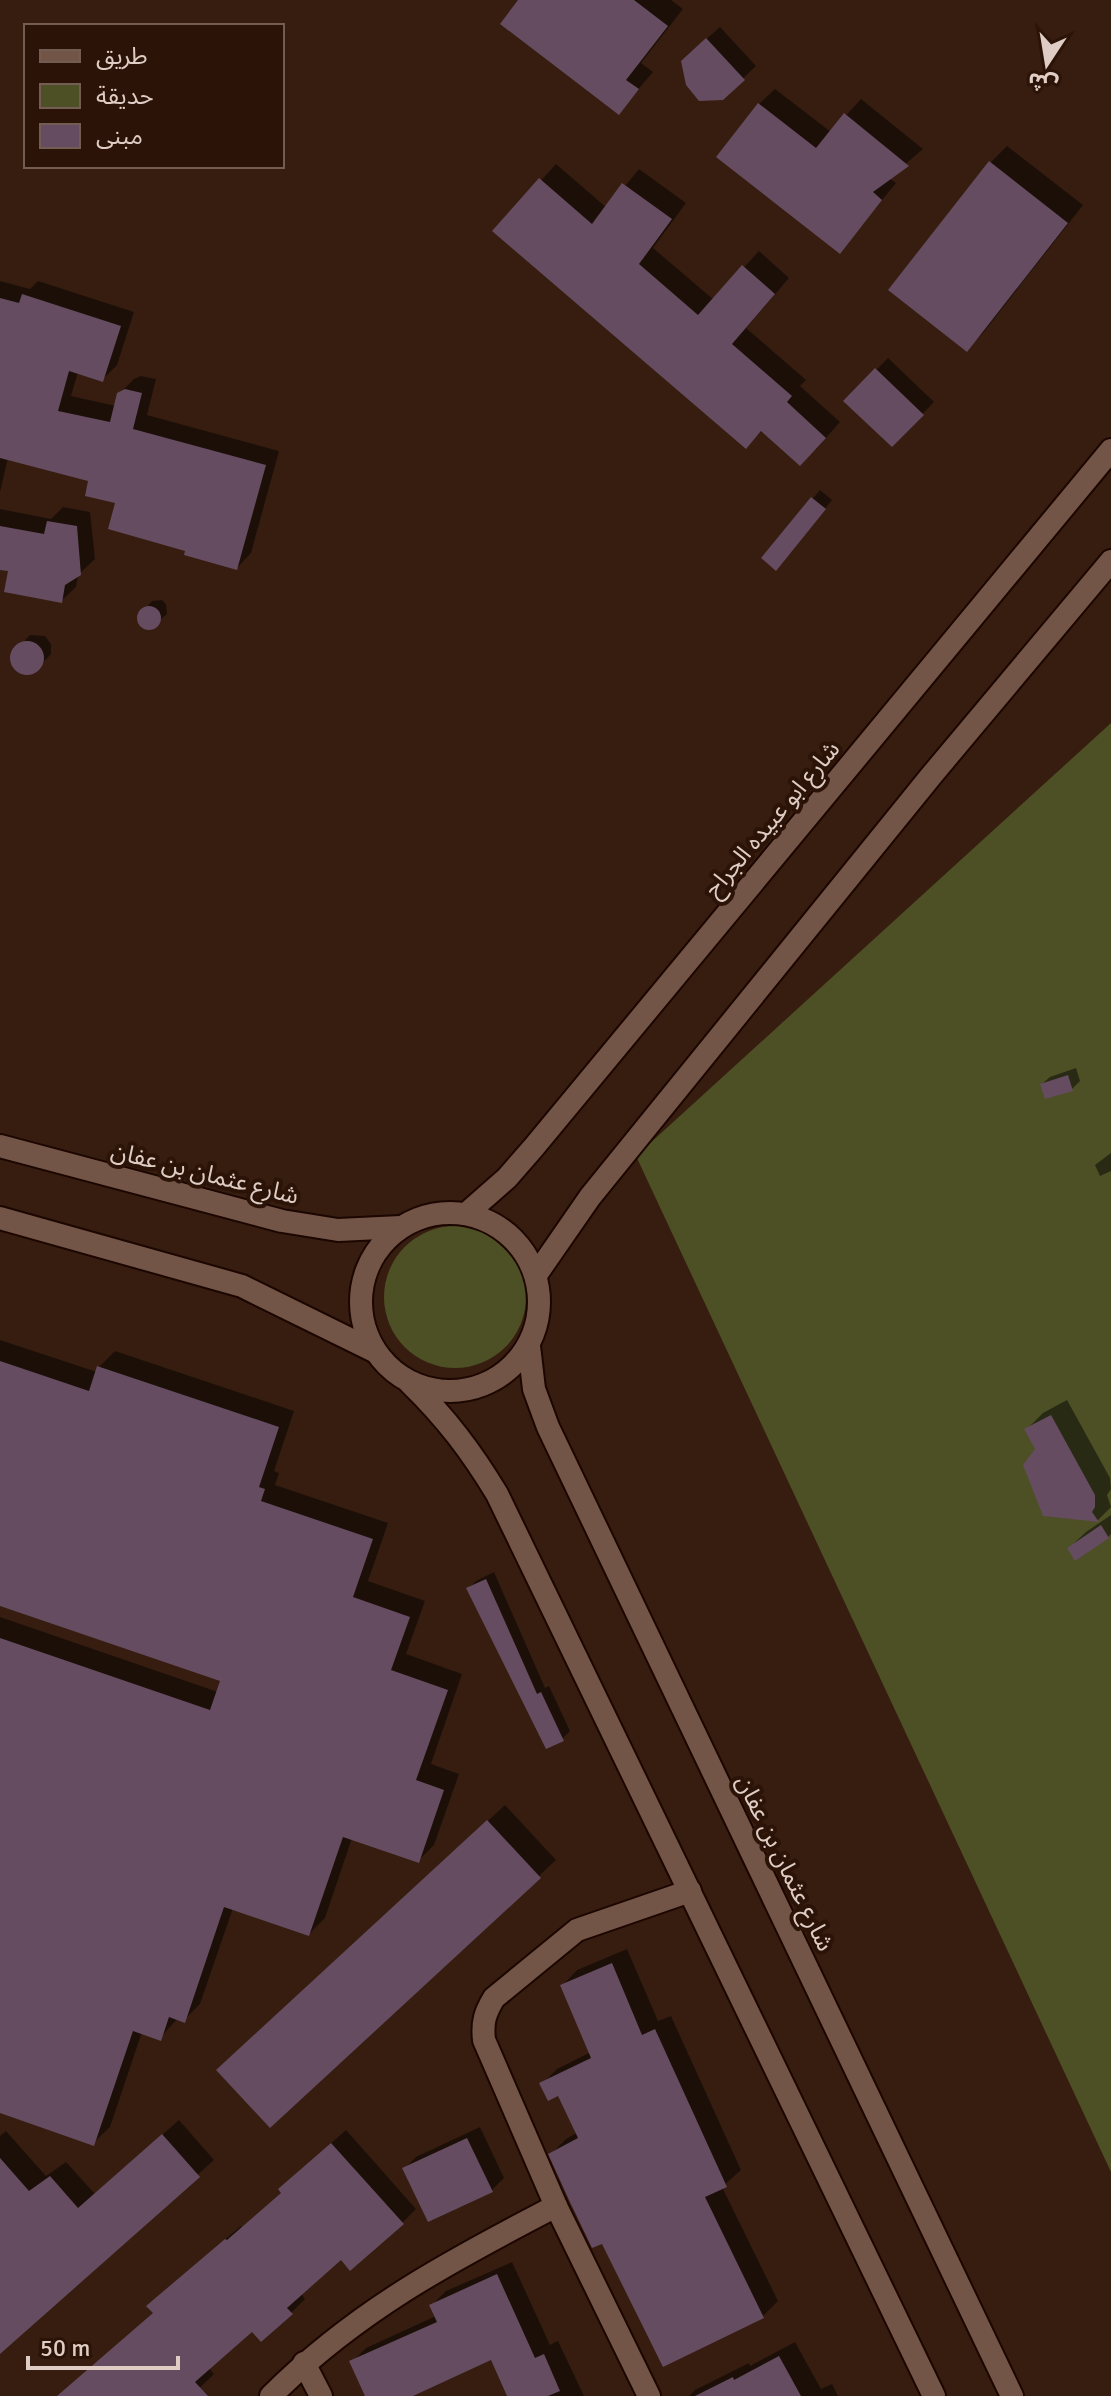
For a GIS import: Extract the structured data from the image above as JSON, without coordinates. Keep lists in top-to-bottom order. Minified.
{"streets":{"main road":["شارع ابو عبيده الجراح","شارع عثمان بن عفان"]},"crossings":[["شارع ابو عبيده الجراح","شارع عثمان بن عفان"]],"legend":["طريق","حديقة","مبنى"],"scale_bar":"50 m","north":"bottom"}
